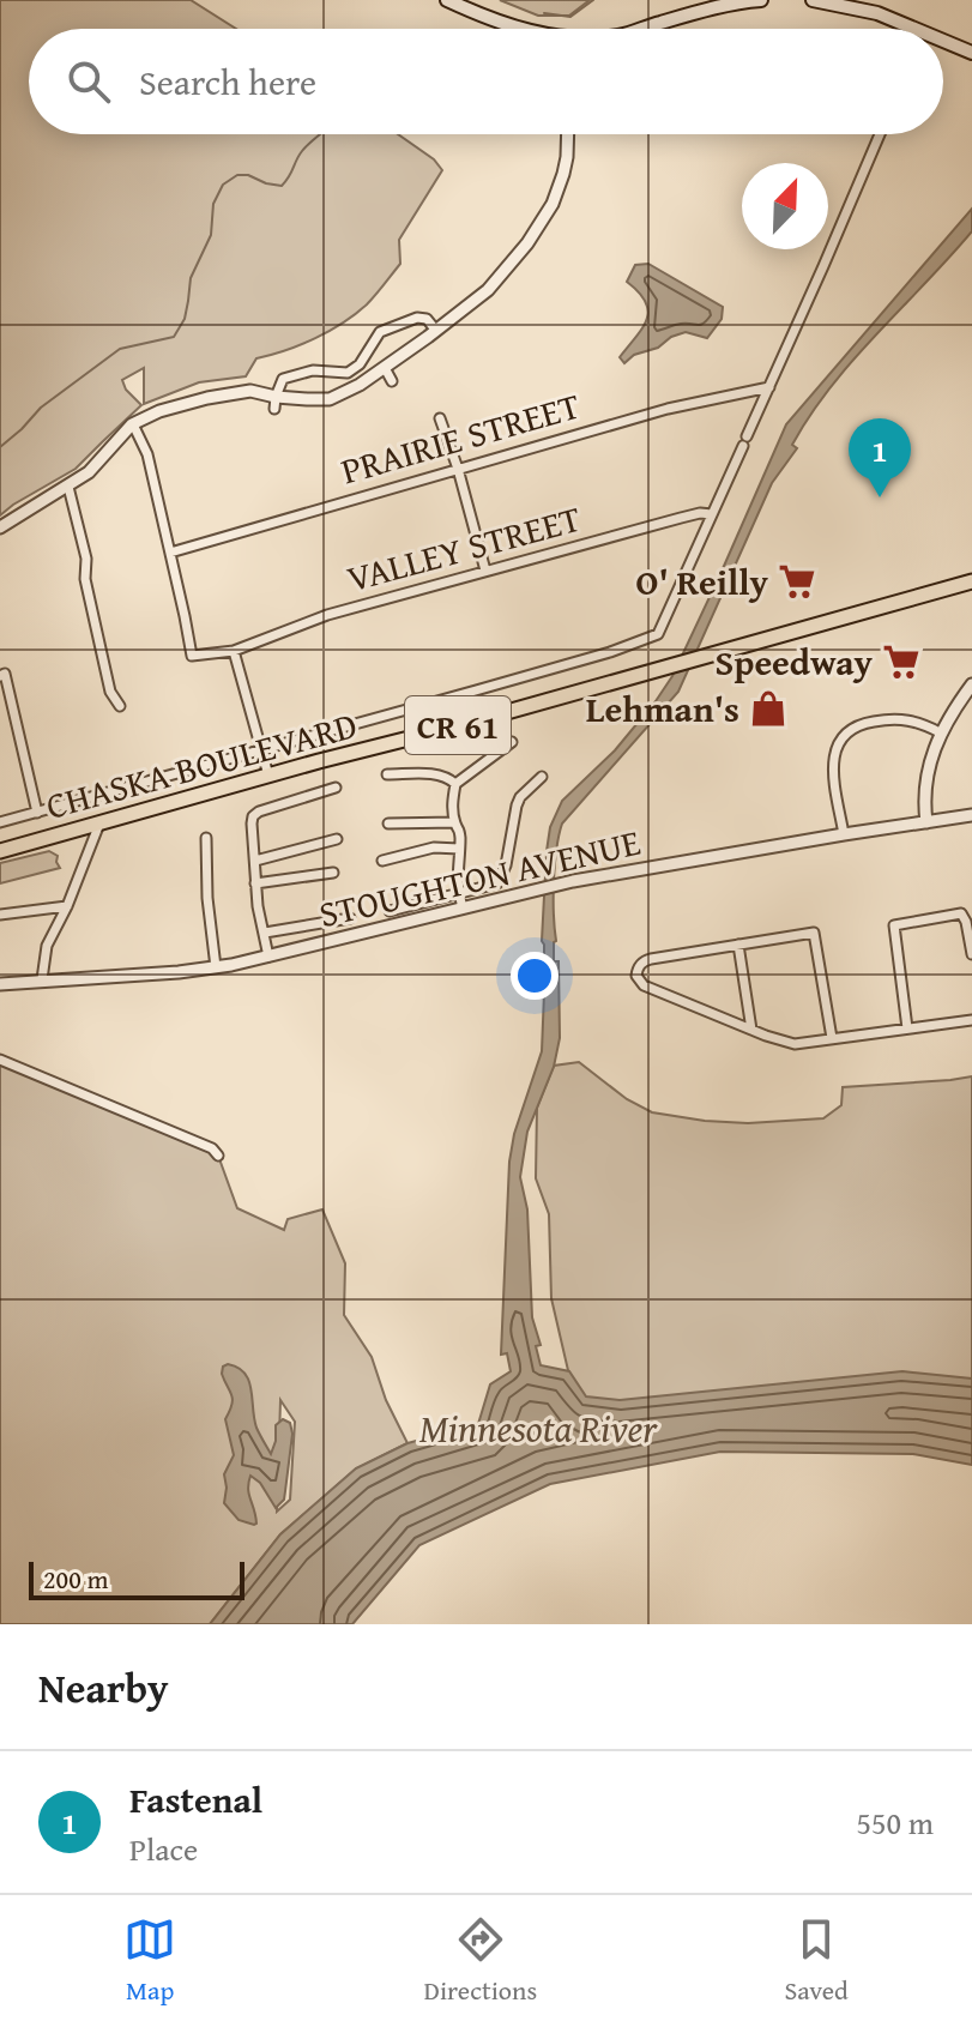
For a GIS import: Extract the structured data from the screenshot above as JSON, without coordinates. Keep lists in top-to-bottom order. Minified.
{"streets":{"main road":["CR 61","CHASKA BOULEVARD"],"street":["PRAIRIE STREET","VALLEY STREET","STOUGHTON AVENUE"]},"water":["Minnesota River"],"places":{"supermarket":["O' Reilly","Speedway"],"shop":["Lehman's"]},"scale_bar":"200 m","north":"top right","page":{"search":"Search here","pins":"1","scale":"200 m","heading":"Nearby","list":[{"mark":"1","name":"Fastenal","note":"Place","value":"550 m"}],"nav":["Map","Directions","Saved"]}}
